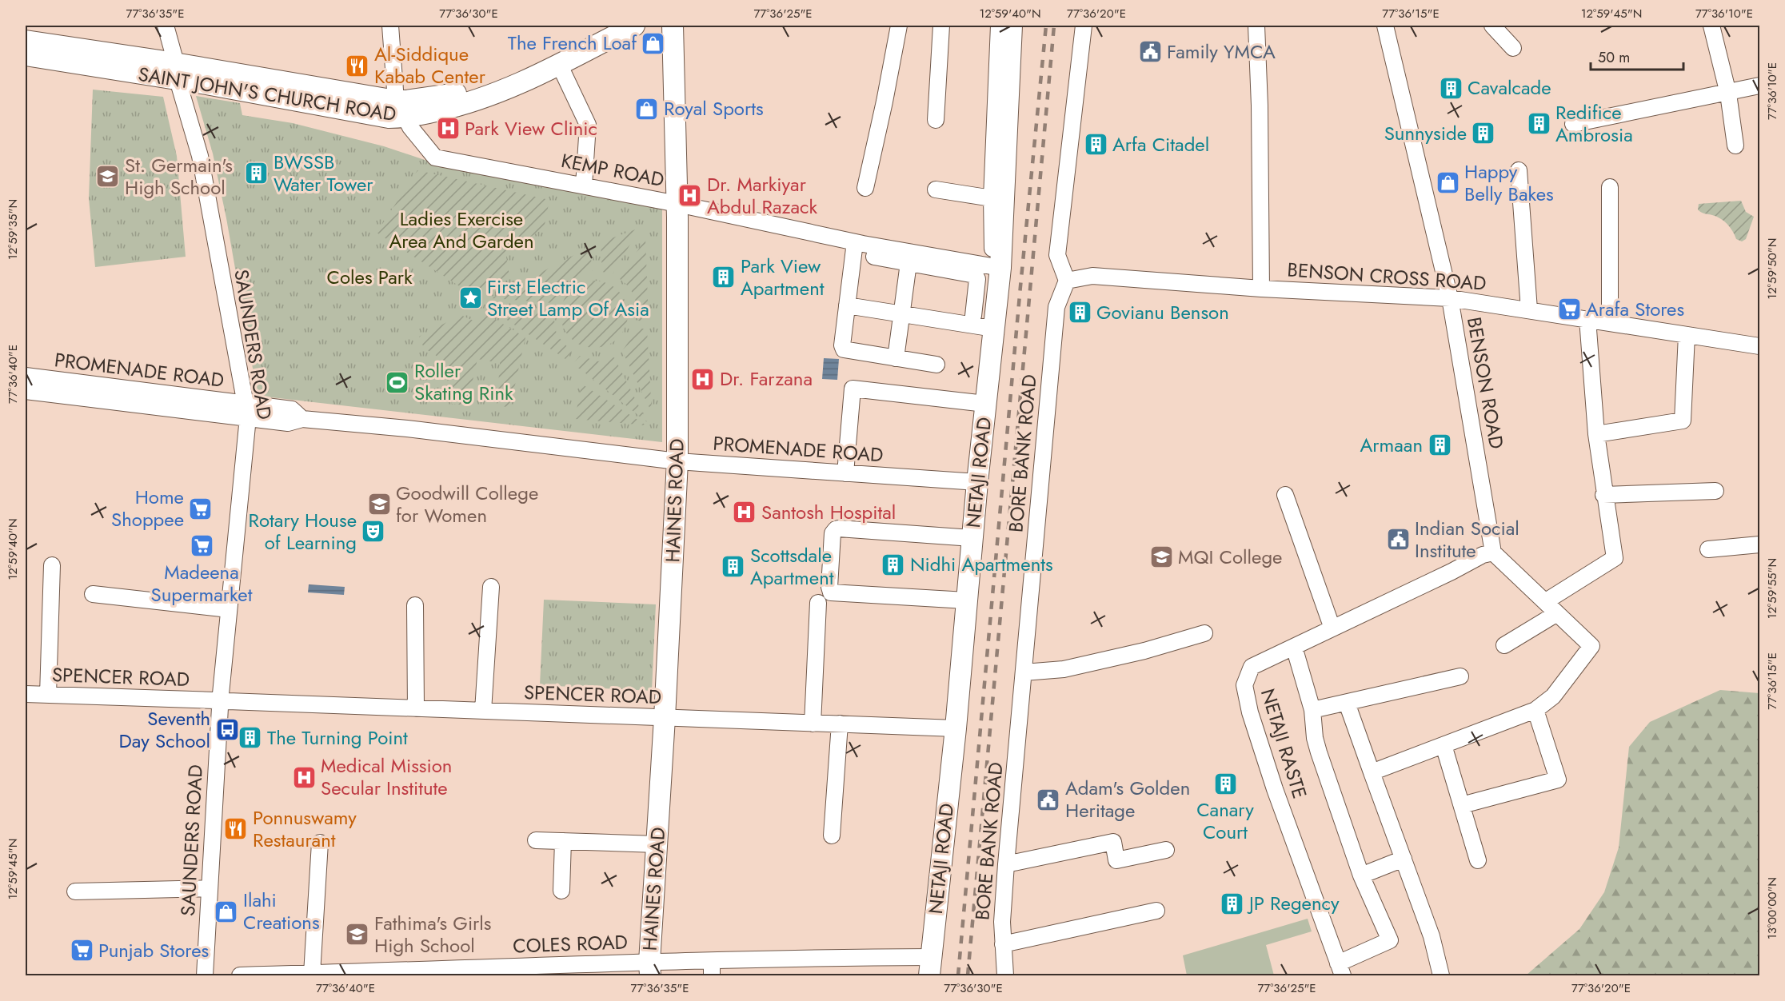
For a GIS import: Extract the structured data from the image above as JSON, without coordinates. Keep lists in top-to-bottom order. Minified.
{"streets":{"main road":["SAINT JOHN'S CHURCH ROAD","NETAJI ROAD","HAINES ROAD"],"street":["KEMP ROAD","BENSON CROSS ROAD","SAUNDERS ROAD","PROMENADE ROAD","BENSON ROAD","BORE BANK ROAD","SPENCER ROAD","NETAJI RASTE","COLES ROAD"]},"crossings":[["SAINT JOHN'S CHURCH ROAD","KEMP ROAD"],["SAINT JOHN'S CHURCH ROAD","SAUNDERS ROAD"],["KEMP ROAD","NETAJI ROAD"],["KEMP ROAD","HAINES ROAD"],["BENSON CROSS ROAD","BENSON ROAD"],["BENSON CROSS ROAD","BORE BANK ROAD"],["SAUNDERS ROAD","PROMENADE ROAD"],["SAUNDERS ROAD","SPENCER ROAD"],["PROMENADE ROAD","NETAJI ROAD"],["PROMENADE ROAD","HAINES ROAD"],["BENSON ROAD","NETAJI RASTE"],["NETAJI ROAD","SPENCER ROAD"],["NETAJI ROAD","COLES ROAD"],["HAINES ROAD","SPENCER ROAD"],["HAINES ROAD","COLES ROAD"]],"parks":["Ladies Exercise Area And Garden","Coles Park"],"places":{"shop":["The French Loaf","Royal Sports","Happy Belly Bakes","Ilahi Creations"],"public building":["Family YMCA","Indian Social Institute","Adam's Golden Heritage"],"restaurant":["Al-Siddique Kabab Center","Ponnuswamy Restaurant"],"building":["Cavalcade","Redifice Ambrosia","Sunnyside","Arfa Citadel","BWSSB Water Tower","Park View Apartment","Govianu Benson","Armaan","Nidhi Apartments","Scottsdale Apartment","The Turning Point","Canary Court","JP Regency"],"hospital":["Park View Clinic","Dr. Markiyar Abdul Razack","Dr. Farzana","Santosh Hospital","Medical Mission Secular Institute"],"school or university":["St. Germain's High School","Goodwill College for Women","MQI College","Fathima's Girls High School"],"place":["First Electric Street Lamp Of Asia"],"supermarket":["Arafa Stores","Home Shoppee","Madeena Supermarket","Punjab Stores"],"sports":["Roller Skating Rink"],"theatre":["Rotary House of Learning"],"bus stop":["Seventh Day School"]},"scale_bar":"50 m","coordinates":["77°36'35\"E","77°36'30\"E","77°36'25\"E","12°59'40\"N","77°36'20\"E","77°36'15\"E","12°59'45\"N","77°36'10\"E","12°59'35\"N","12°59'50\"N","77°36'40\"E","12°59'55\"N","13°00'00\"N"]}
